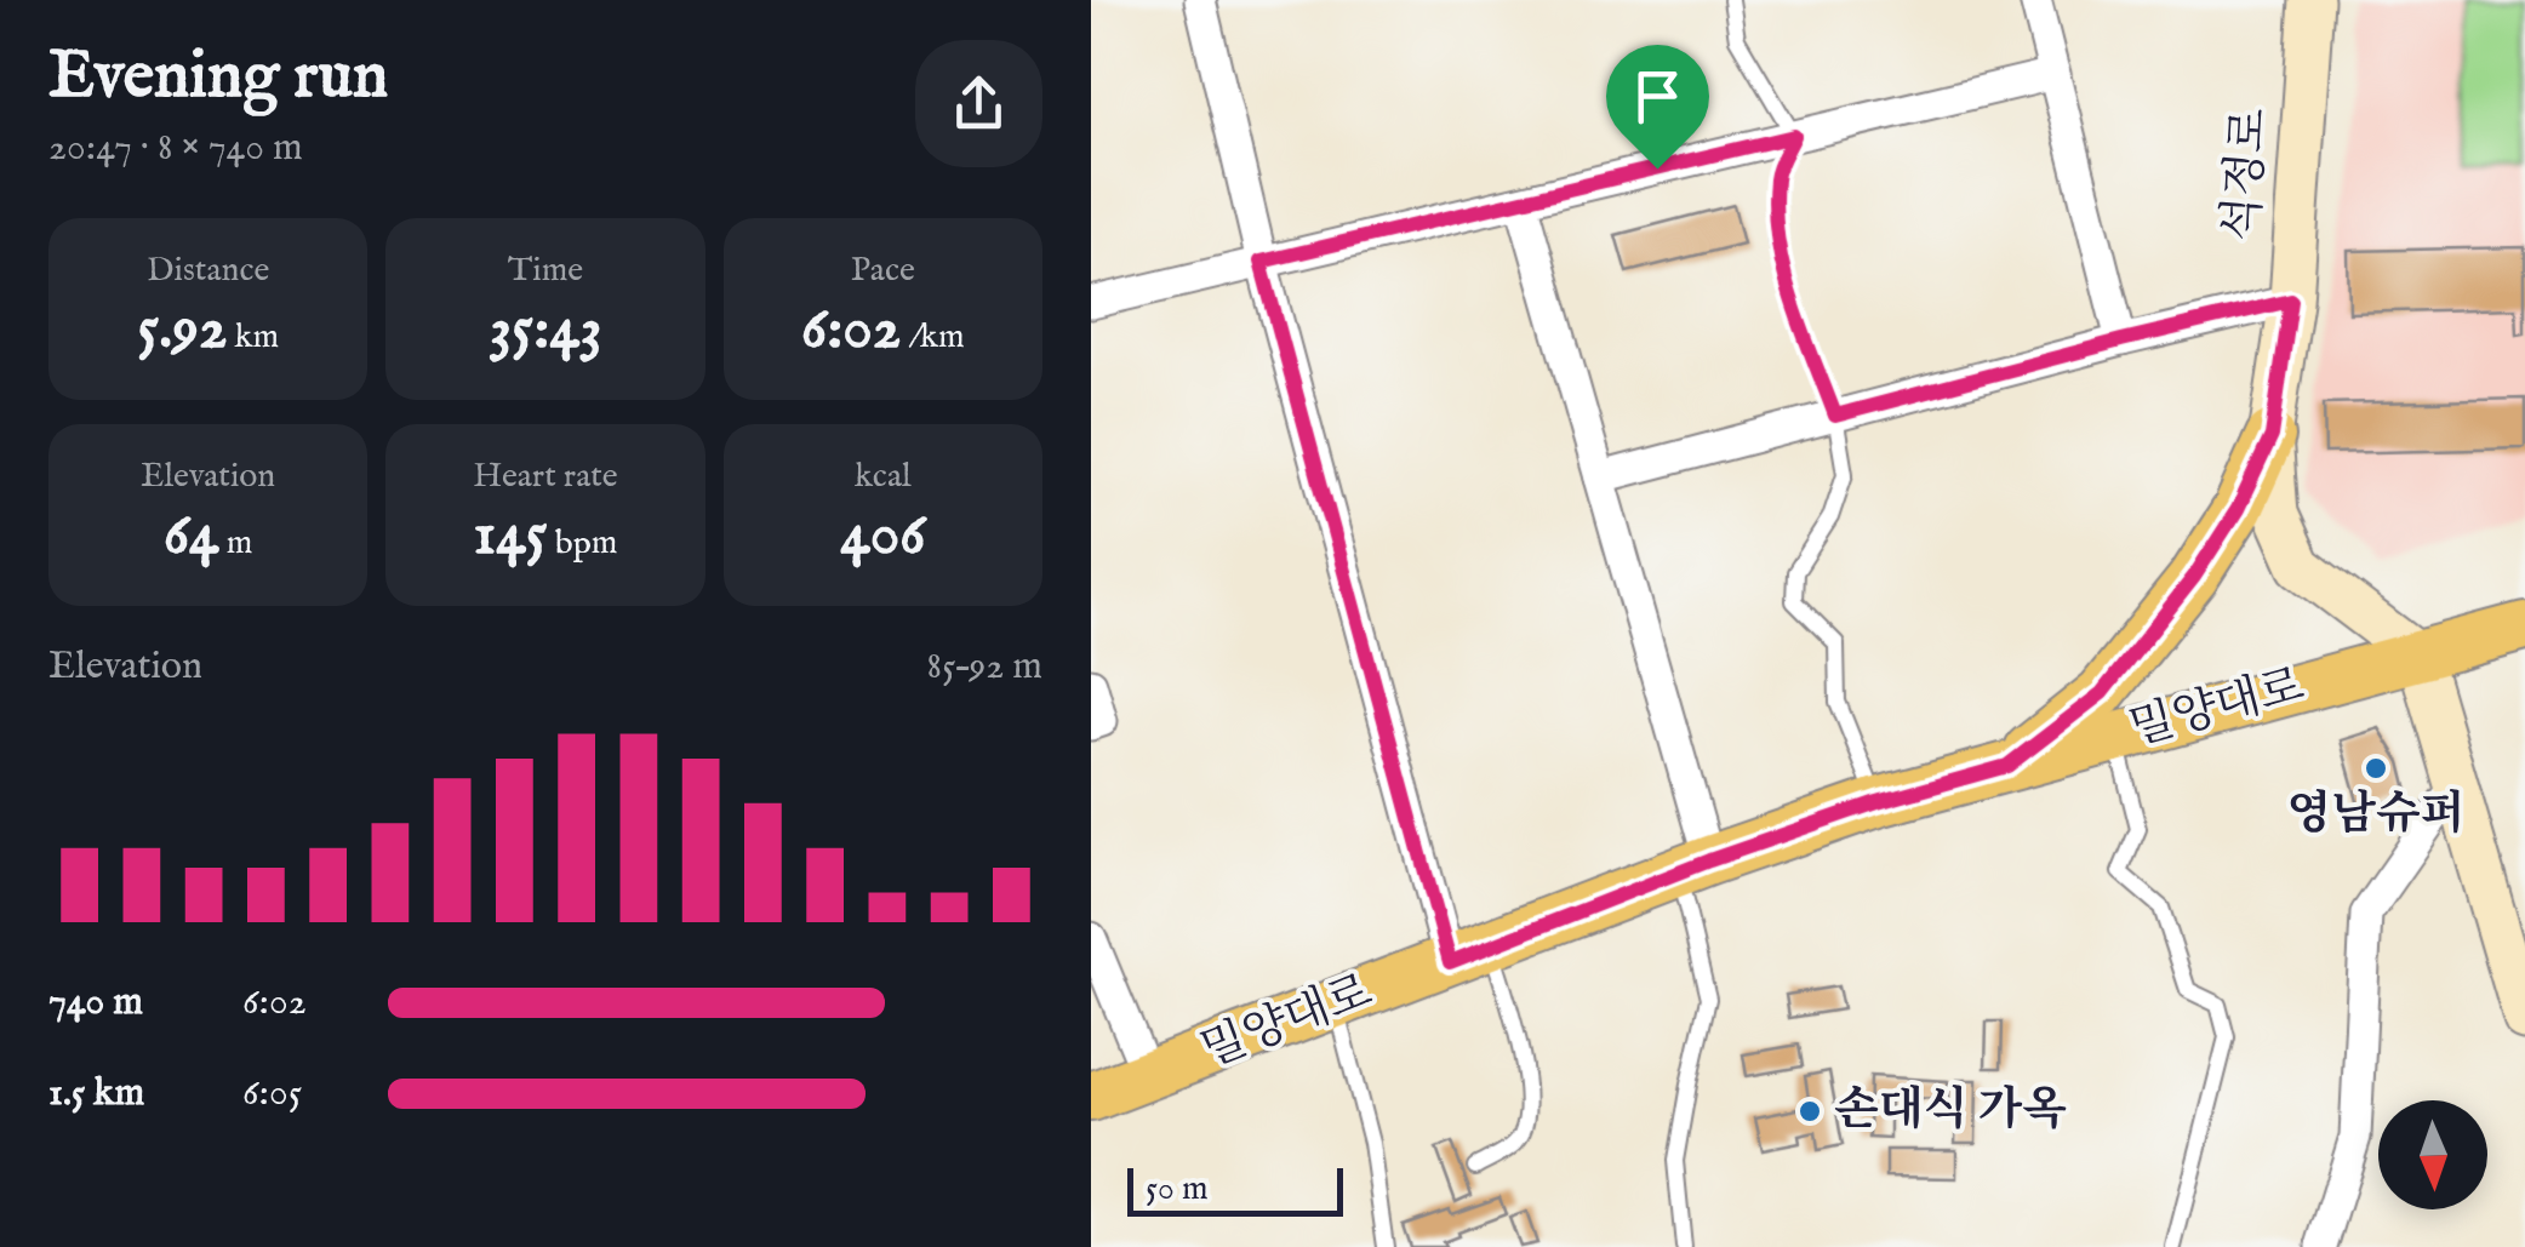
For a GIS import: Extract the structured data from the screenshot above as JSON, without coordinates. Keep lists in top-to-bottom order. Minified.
{"streets":{"main road":["밀양대로"],"street":["석정로"]},"crossings":[["석정로","밀양대로"]],"places":["영남슈퍼","손대식 가옥"],"scale_bar":"50 m","north":"bottom","page":{"heading":["Evening run","20:47 · 8 × 740 m"],"stats":[["Distance","5.92 km"],["Time","35:43"],["Pace","6:02 /km"],["Elevation","64 m"],["Heart rate","145 bpm"],["kcal","406"]],"chart":["Elevation","85–92 m"],"list":[{"name":"740 m","note":"6:02"},{"name":"1.5 km","note":"6:05"}],"scale":"50 m"}}
